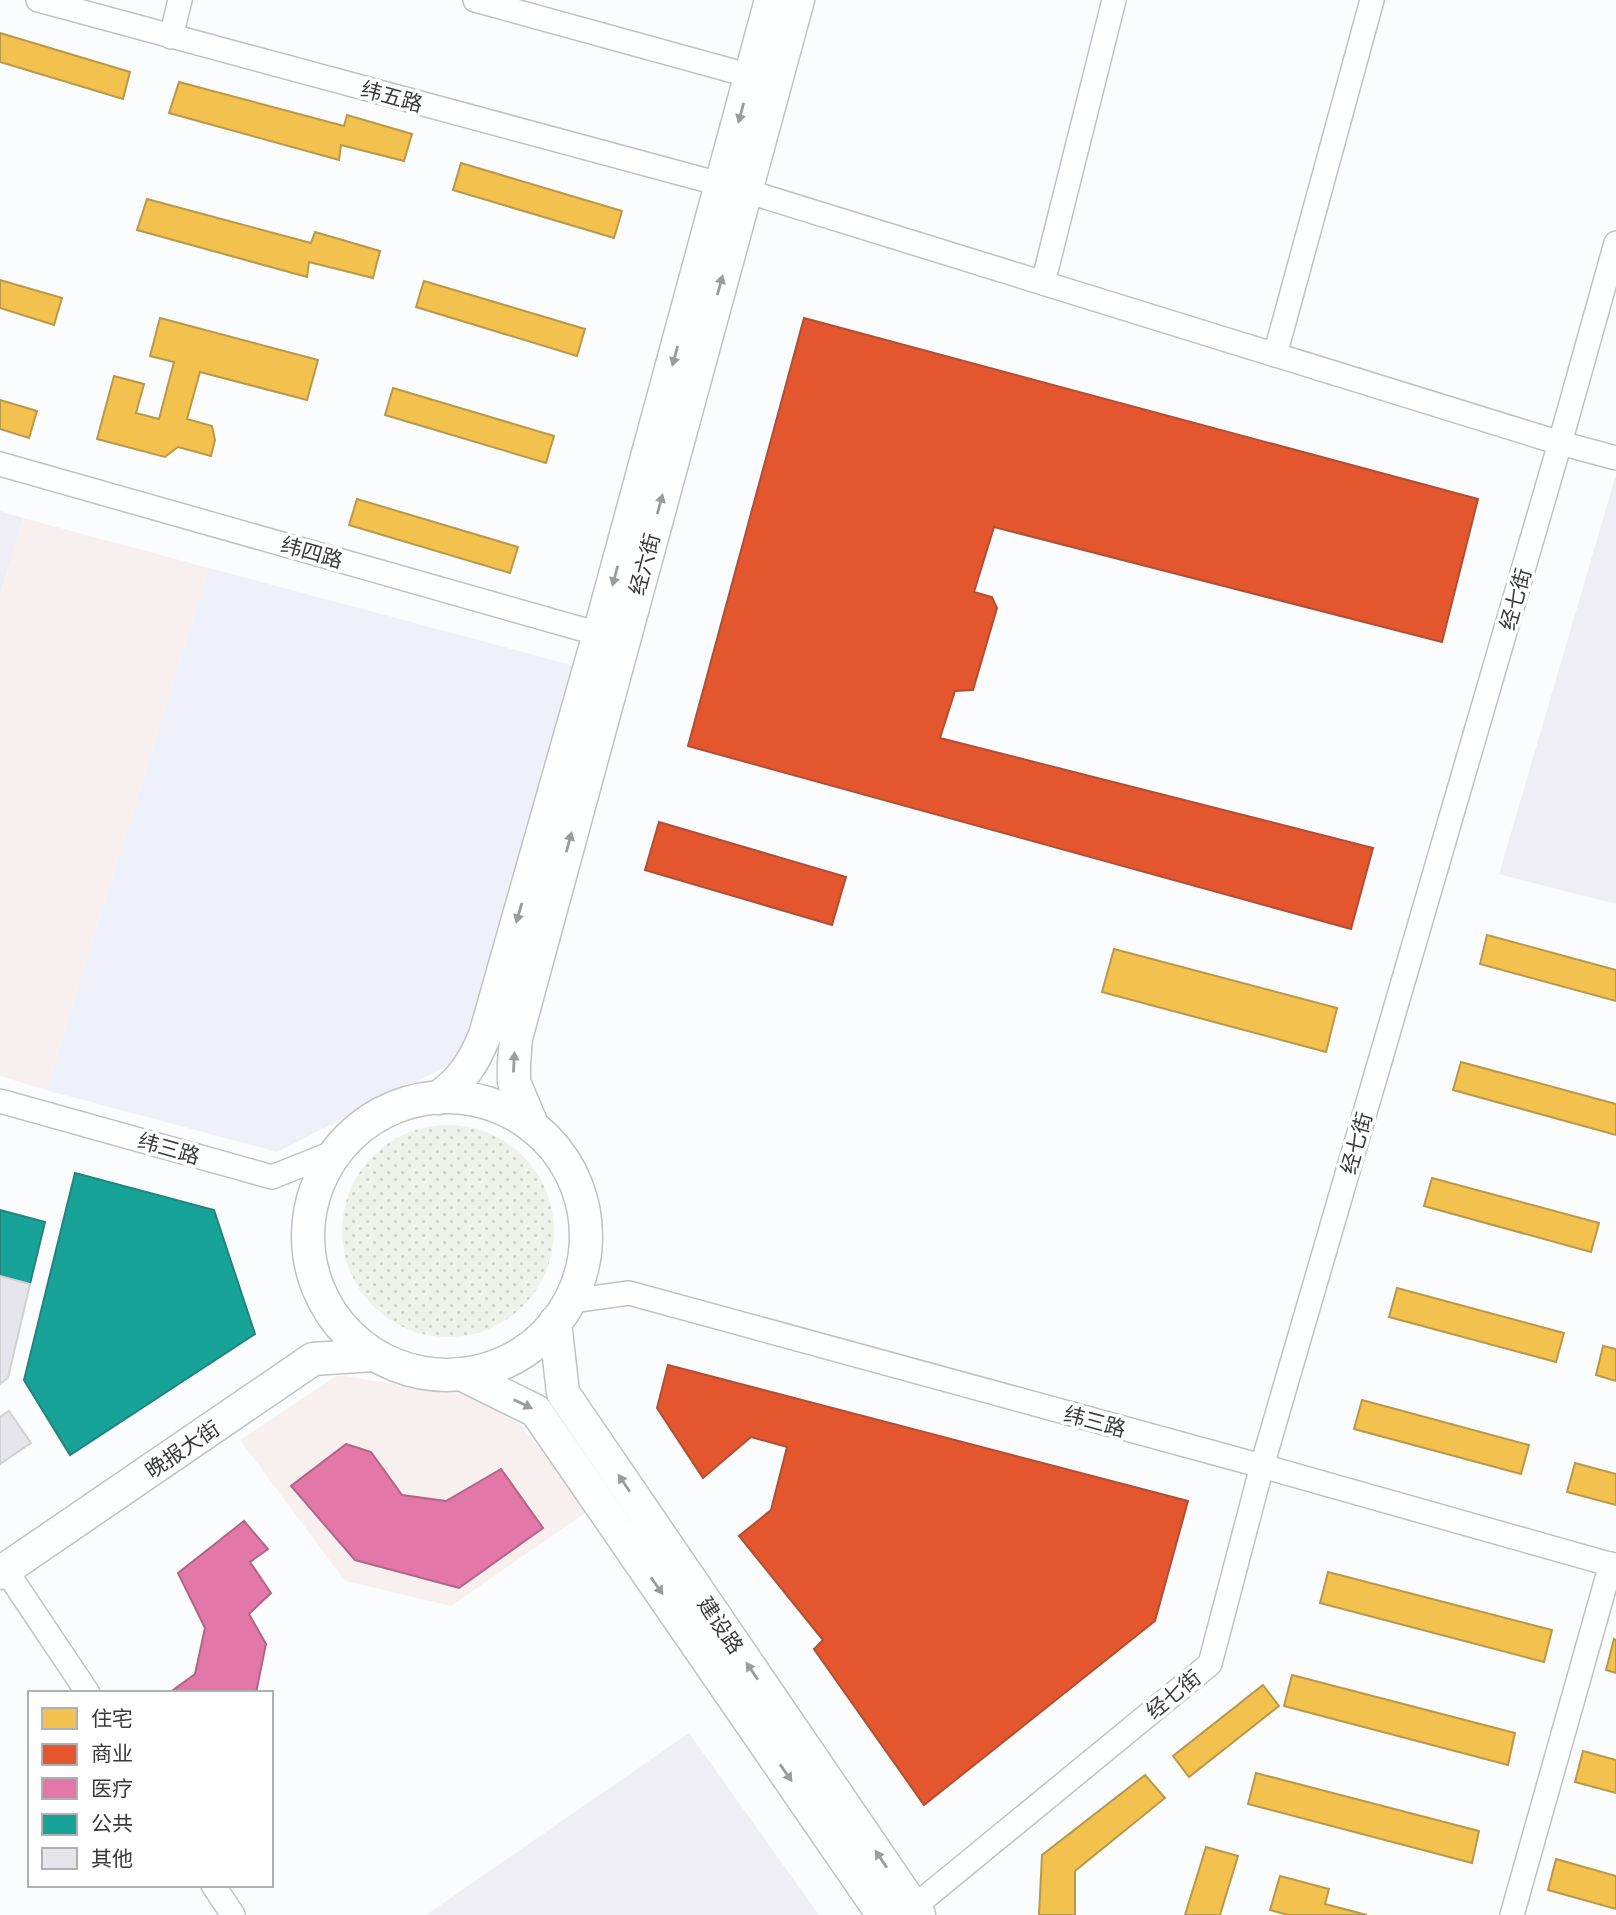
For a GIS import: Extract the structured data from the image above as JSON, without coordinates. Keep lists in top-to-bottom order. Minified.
{"streets":{"main road":["经六街","晚报大街","建设路"],"street":["纬五路","纬四路","经七街","纬三路"]},"crossings":[["纬五路","经六街"],["纬五路","经七街"],["纬四路","经六街"],["经七街","纬三路"],["经七街","建设路"],["纬三路","建设路"]],"legend":["住宅","商业","医疗","公共","其他"]}
